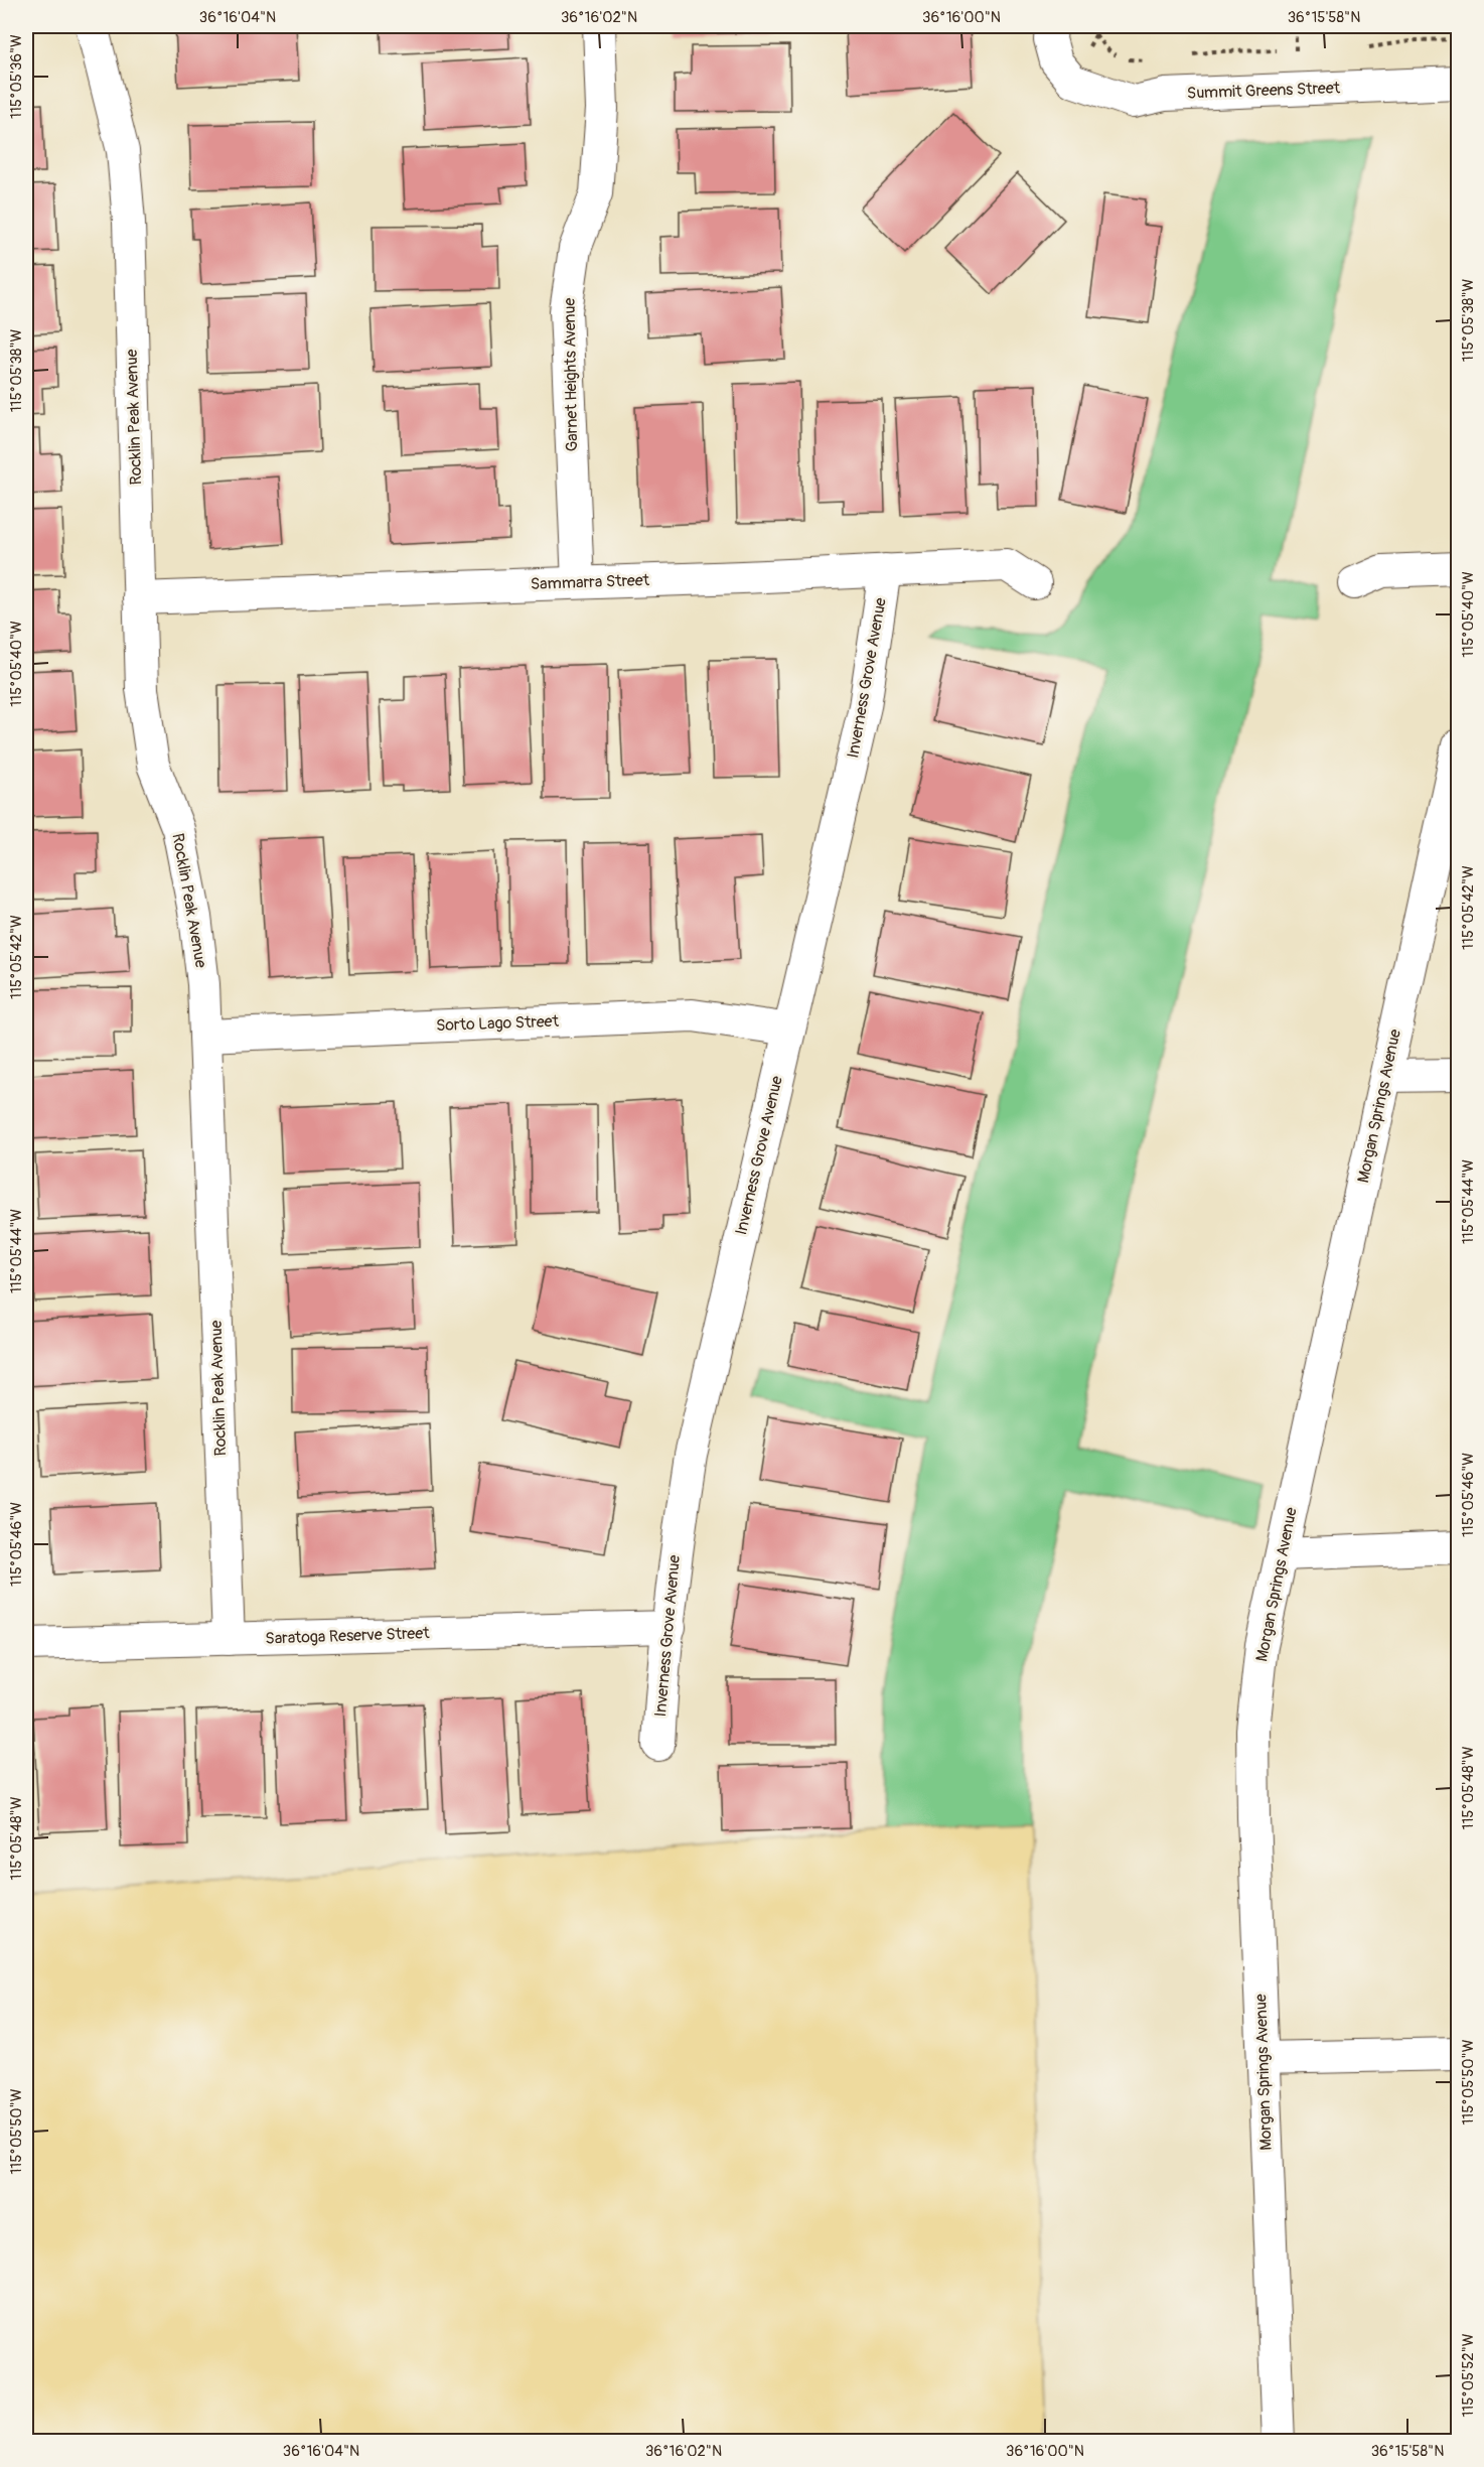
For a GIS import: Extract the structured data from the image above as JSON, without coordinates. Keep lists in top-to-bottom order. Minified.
{"streets":{"street":["Summit Greens Street","Garnet Heights Avenue","Rocklin Peak Avenue","Sammarra Street","Inverness Grove Avenue","Sorto Lago Street","Morgan Springs Avenue","Saratoga Reserve Street"]},"crossings":[["Garnet Heights Avenue","Sammarra Street"],["Rocklin Peak Avenue","Sammarra Street"],["Rocklin Peak Avenue","Sorto Lago Street"],["Rocklin Peak Avenue","Saratoga Reserve Street"],["Sammarra Street","Inverness Grove Avenue"],["Inverness Grove Avenue","Sorto Lago Street"],["Inverness Grove Avenue","Saratoga Reserve Street"]],"coordinates":["36°16'04\"N","36°16'02\"N","36°16'00\"N","36°15'58\"N","115°05'36\"W","115°05'38\"W","115°05'40\"W","115°05'42\"W","115°05'44\"W","115°05'46\"W","115°05'48\"W","115°05'50\"W","115°05'52\"W"]}
